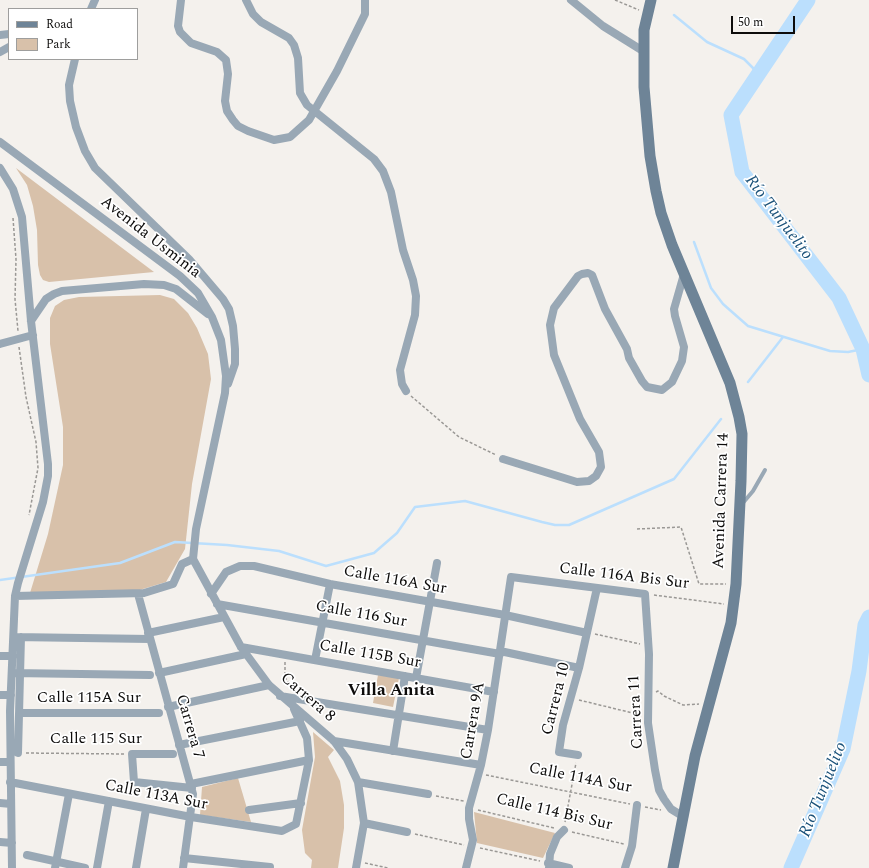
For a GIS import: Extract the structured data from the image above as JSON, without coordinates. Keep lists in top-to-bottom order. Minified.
{"streets":{"main road":["Avenida Carrera 14"],"street":["Avenida Usminia","Calle 116A Bis Sur","Calle 116A Sur","Calle 116 Sur","Calle 115B Sur","Carrera 8","Calle 115A Sur","Carrera 10","Carrera 11","Carrera 9A","Carrera 7","Calle 115 Sur","Calle 113A Sur"],"path":["Calle 114A Sur","Calle 114 Bis Sur"]},"crossings":[["Avenida Usminia","Carrera 8"],["Avenida Carrera 14","Calle 116A Bis Sur"],["Avenida Carrera 14","Carrera 11"],["Calle 116A Bis Sur","Carrera 10"],["Calle 116A Bis Sur","Carrera 11"],["Calle 116A Bis Sur","Carrera 9A"],["Calle 116A Sur","Carrera 8"],["Calle 116A Sur","Carrera 10"],["Calle 116A Sur","Carrera 9A"],["Calle 116 Sur","Carrera 8"],["Calle 116 Sur","Carrera 10"],["Calle 116 Sur","Carrera 9A"],["Calle 115B Sur","Carrera 8"],["Calle 115B Sur","Carrera 9A"],["Calle 115B Sur","Carrera 7"],["Carrera 9A","Calle 114A Sur"],["Carrera 9A","Calle 114 Bis Sur"],["Carrera 7","Calle 113A Sur"]],"districts":["Villa Anita"],"water":["Río Tunjuelito"],"legend":["Road","Park"],"scale_bar":"50 m"}
